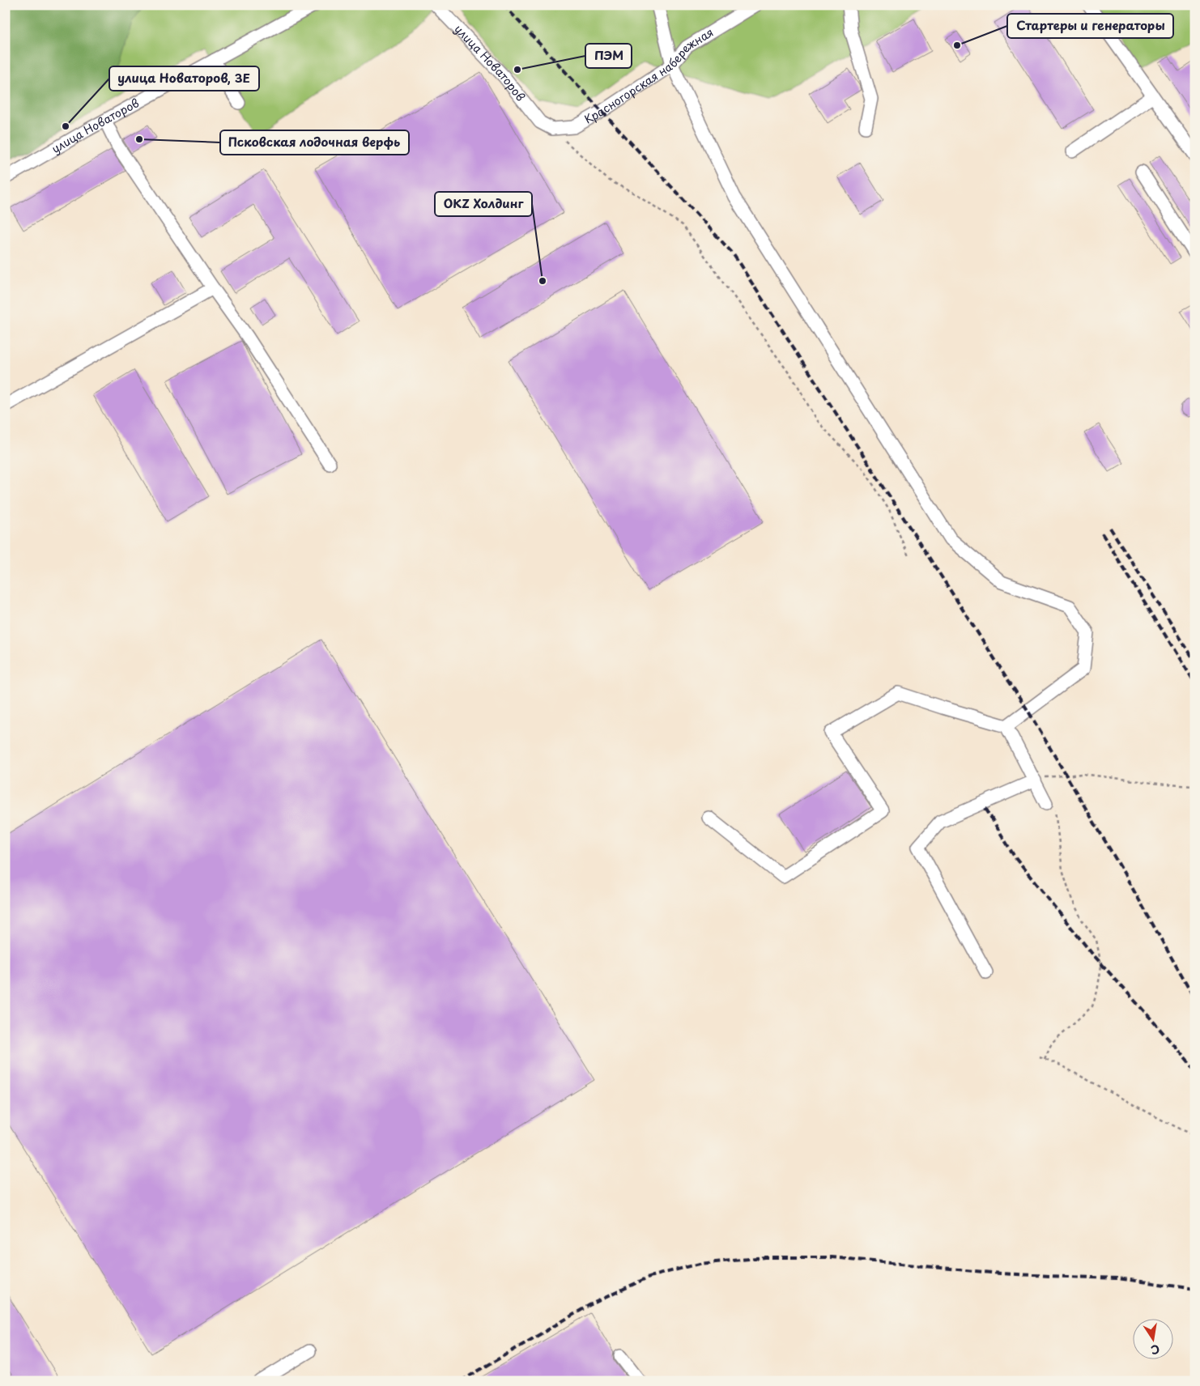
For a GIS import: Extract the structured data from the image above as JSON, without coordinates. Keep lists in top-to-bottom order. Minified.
{"streets":{"street":["улица Новаторов","Краcногорская набережная"]},"crossings":[["улица Новаторов","Краcногорская набережная"]],"places":["Стартеры и генераторы","ПЭМ","улица Новаторов, 3Е","Псковская лодочная верфь","OKZ Холдинг"],"north":"bottom"}
